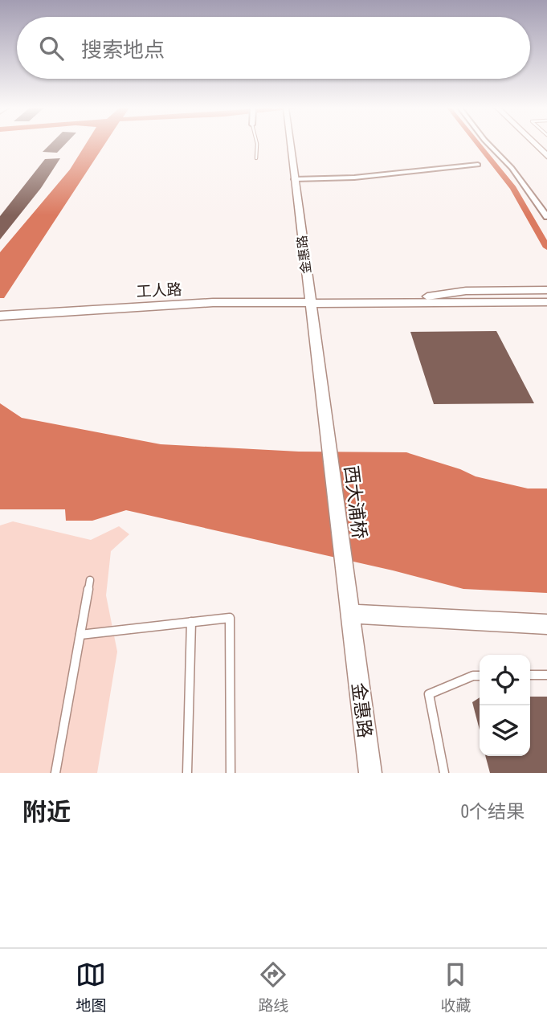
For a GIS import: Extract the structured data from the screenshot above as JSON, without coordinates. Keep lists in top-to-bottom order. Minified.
{"streets":{"main road":["金惠路","工人路","西大浦桥"]},"crossings":[["金惠路","工人路"],["金惠路","西大浦桥"]],"page":{"search":"搜索地点","heading":["附近","0个结果"],"nav":["地图","路线","收藏"]}}
